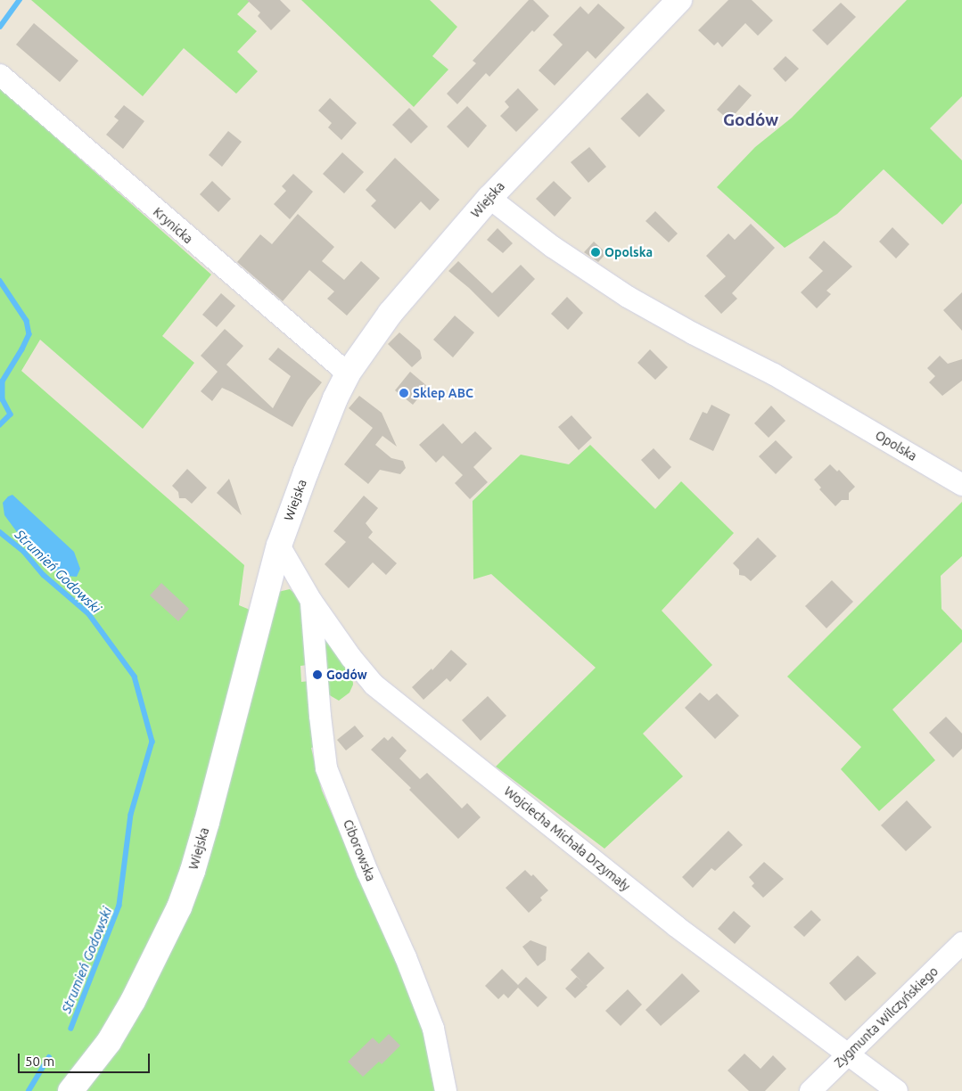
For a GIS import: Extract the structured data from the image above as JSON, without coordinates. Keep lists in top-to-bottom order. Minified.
{"streets":{"street":["Wiejska","Krynicka","Opolska","Wojciecha Michała Drzymały","Ciborowska","Zygmunta Wilczyńskiego"]},"crossings":[["Wiejska","Krynicka"],["Wiejska","Opolska"],["Wiejska","Wojciecha Michała Drzymały"],["Wojciecha Michała Drzymały","Ciborowska"],["Wojciecha Michała Drzymały","Zygmunta Wilczyńskiego"]],"districts":["Godów"],"water":["Strumień Godowski"],"places":["Opolska","Sklep ABC","Godów"],"scale_bar":"50 m"}
